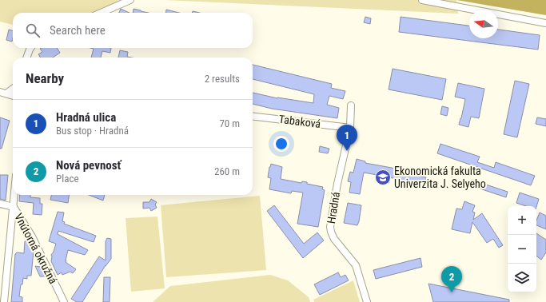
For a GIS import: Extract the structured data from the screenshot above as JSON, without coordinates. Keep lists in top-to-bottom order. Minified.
{"streets":{"street":["Tabaková","Hradná","Vnútorná okružná"]},"crossings":[["Tabaková","Hradná"]],"places":{"school or university":["Ekonomická fakulta Univerzita J. Selyeho"]},"north":"left","page":{"search":"Search here","heading":["Nearby","2 results"],"list":[{"mark":"1","name":"Hradná ulica","note":"Bus stop · Hradná","value":"70 m"},{"mark":"2","name":"Nová pevnosť","note":"Place","value":"260 m"}],"pins":["1","2"],"map_buttons":["+","−"]}}
